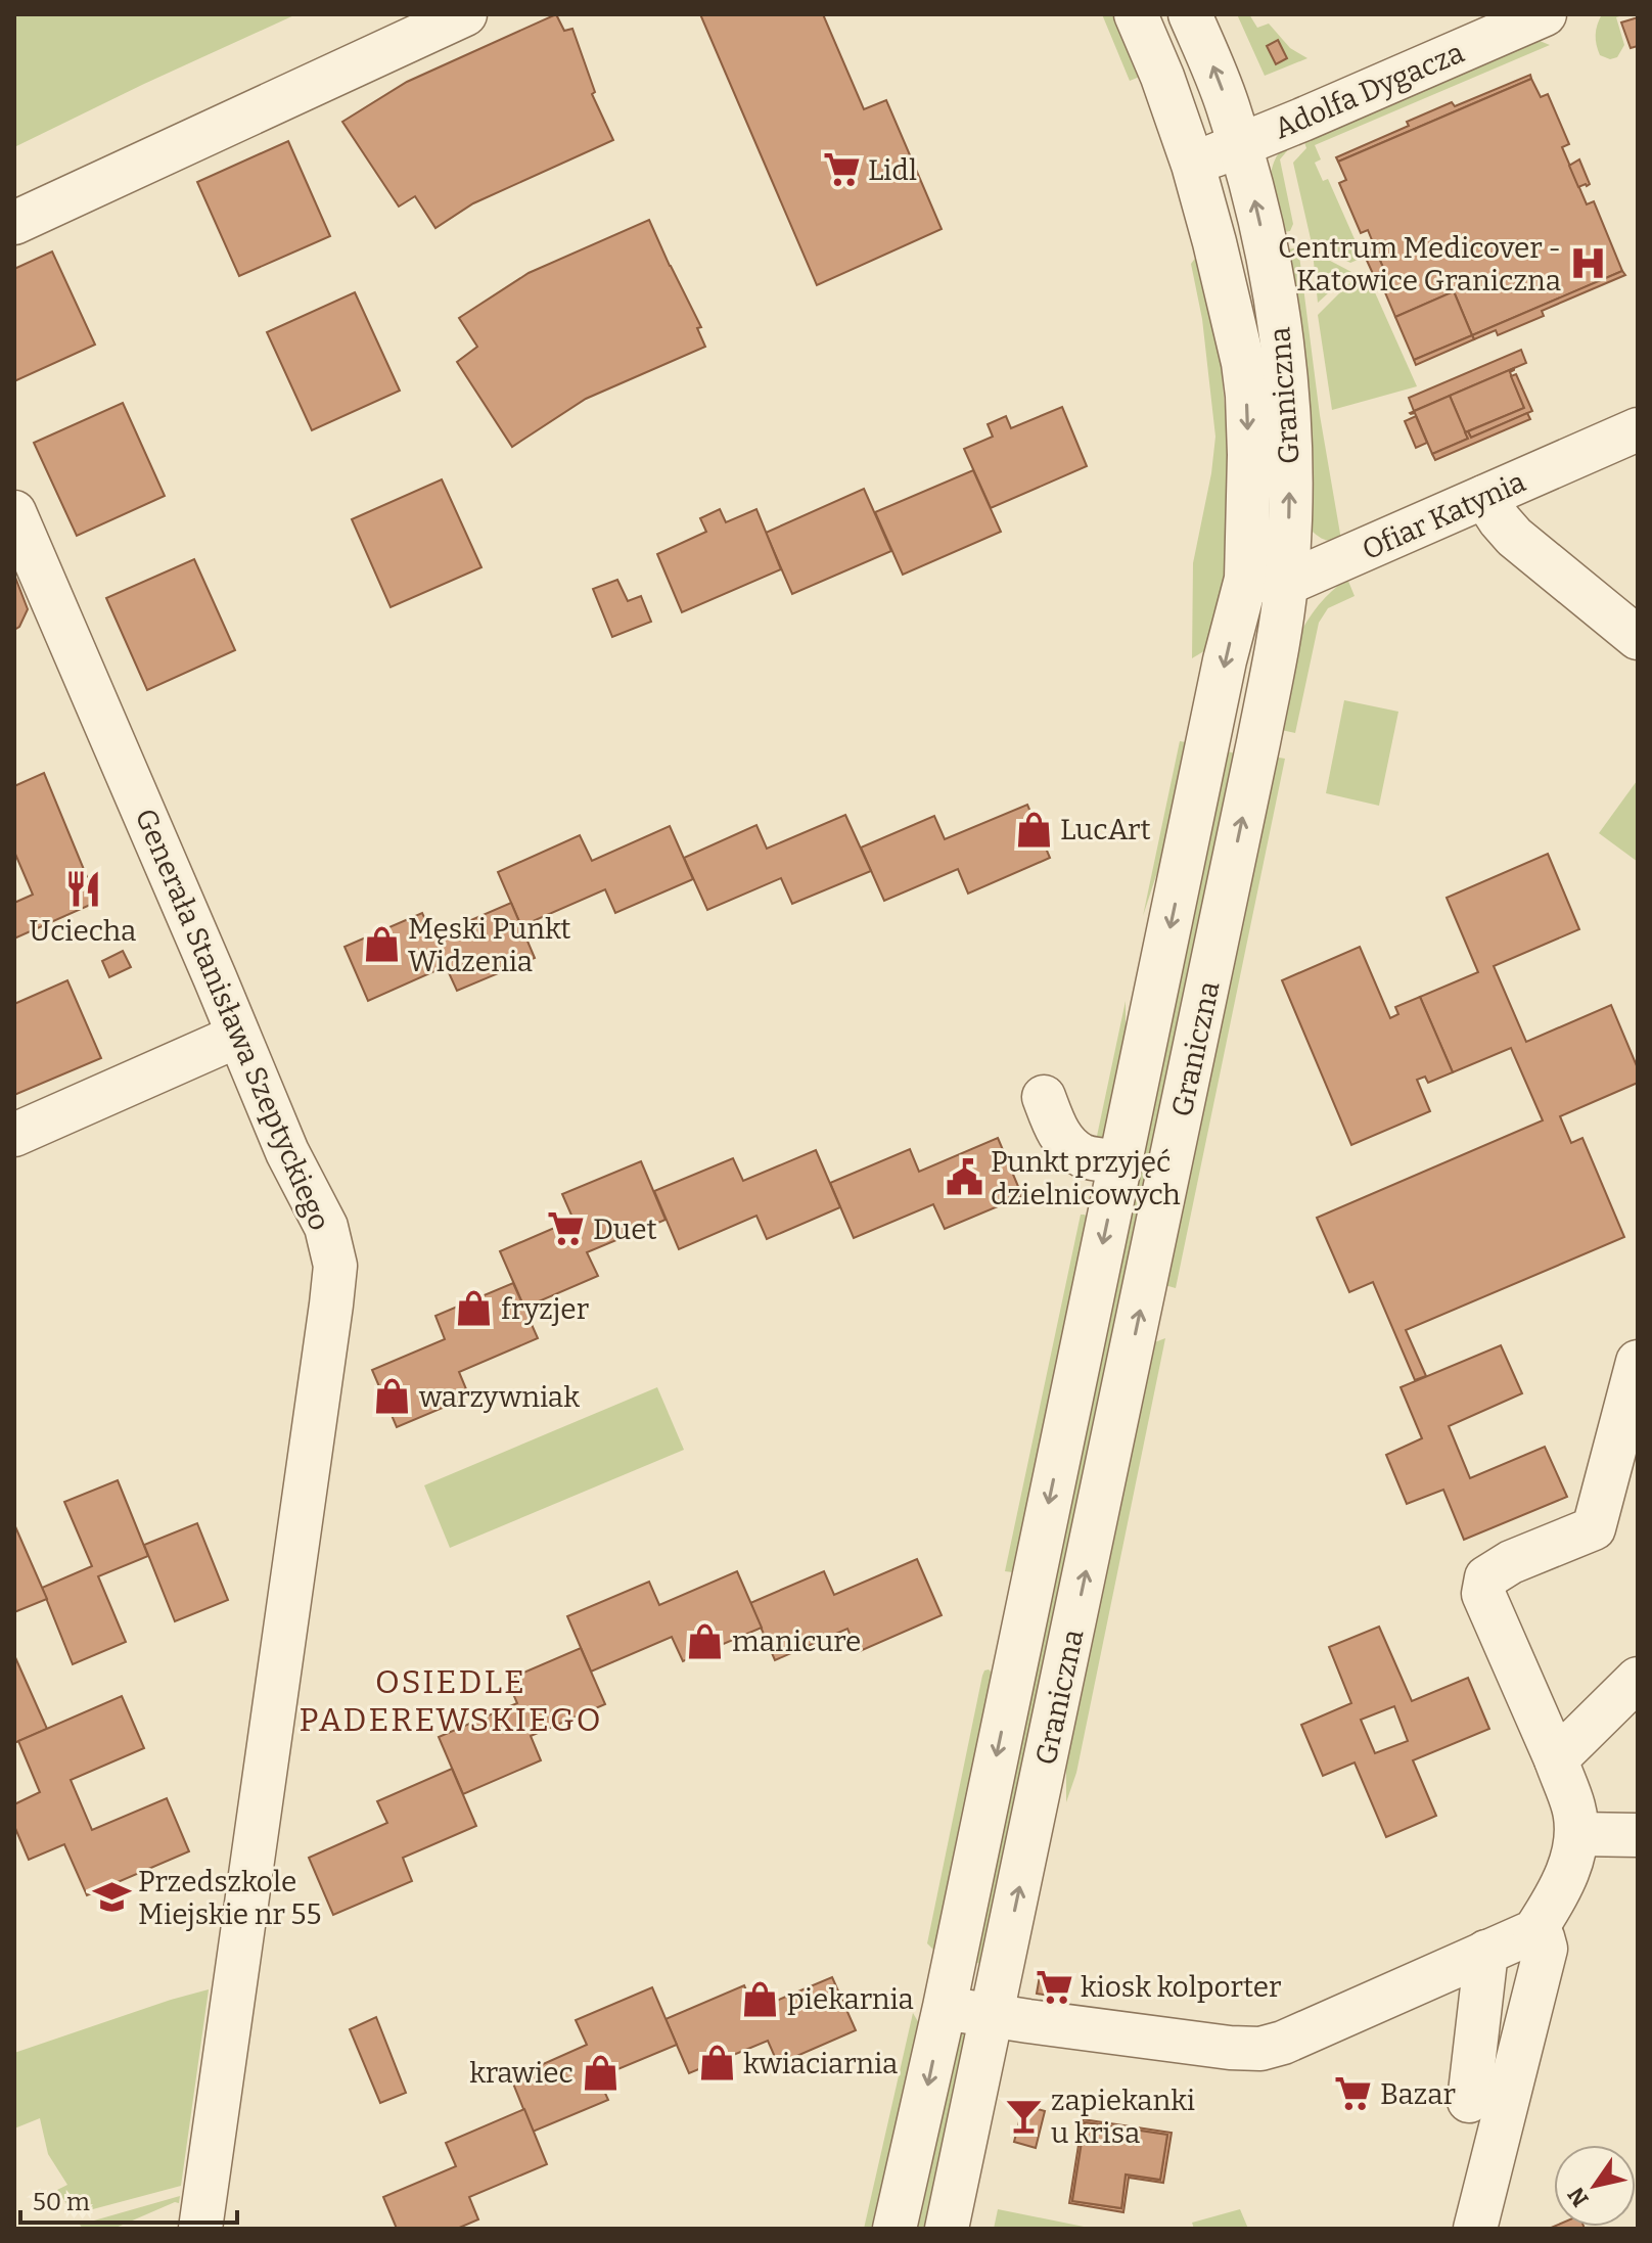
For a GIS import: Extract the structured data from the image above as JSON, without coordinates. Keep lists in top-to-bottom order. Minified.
{"streets":{"street":["Adolfa Dygacza","Graniczna","Ofiar Katynia","Generała Stanisława Szeptyckiego"]},"crossings":[["Adolfa Dygacza","Graniczna"],["Graniczna","Ofiar Katynia"]],"districts":["OSIEDLE PADEREWSKIEGO"],"places":{"supermarket":["Lidl","Duet","kiosk kolporter","Bazar"],"hospital":["Centrum Medicover - Katowice Graniczna"],"shop":["LucArt","Męski Punkt Widzenia","fryzjer","warzywniak","manicure","piekarnia","kwiaciarnia","krawiec"],"restaurant":["Uciecha"],"public building":["Punkt przyjęć dzielnicowych"],"school or university":["Przedszkole Miejskie nr 55"],"bar":["zapiekanki u krisa"]},"scale_bar":"50 m","north":"bottom left"}
